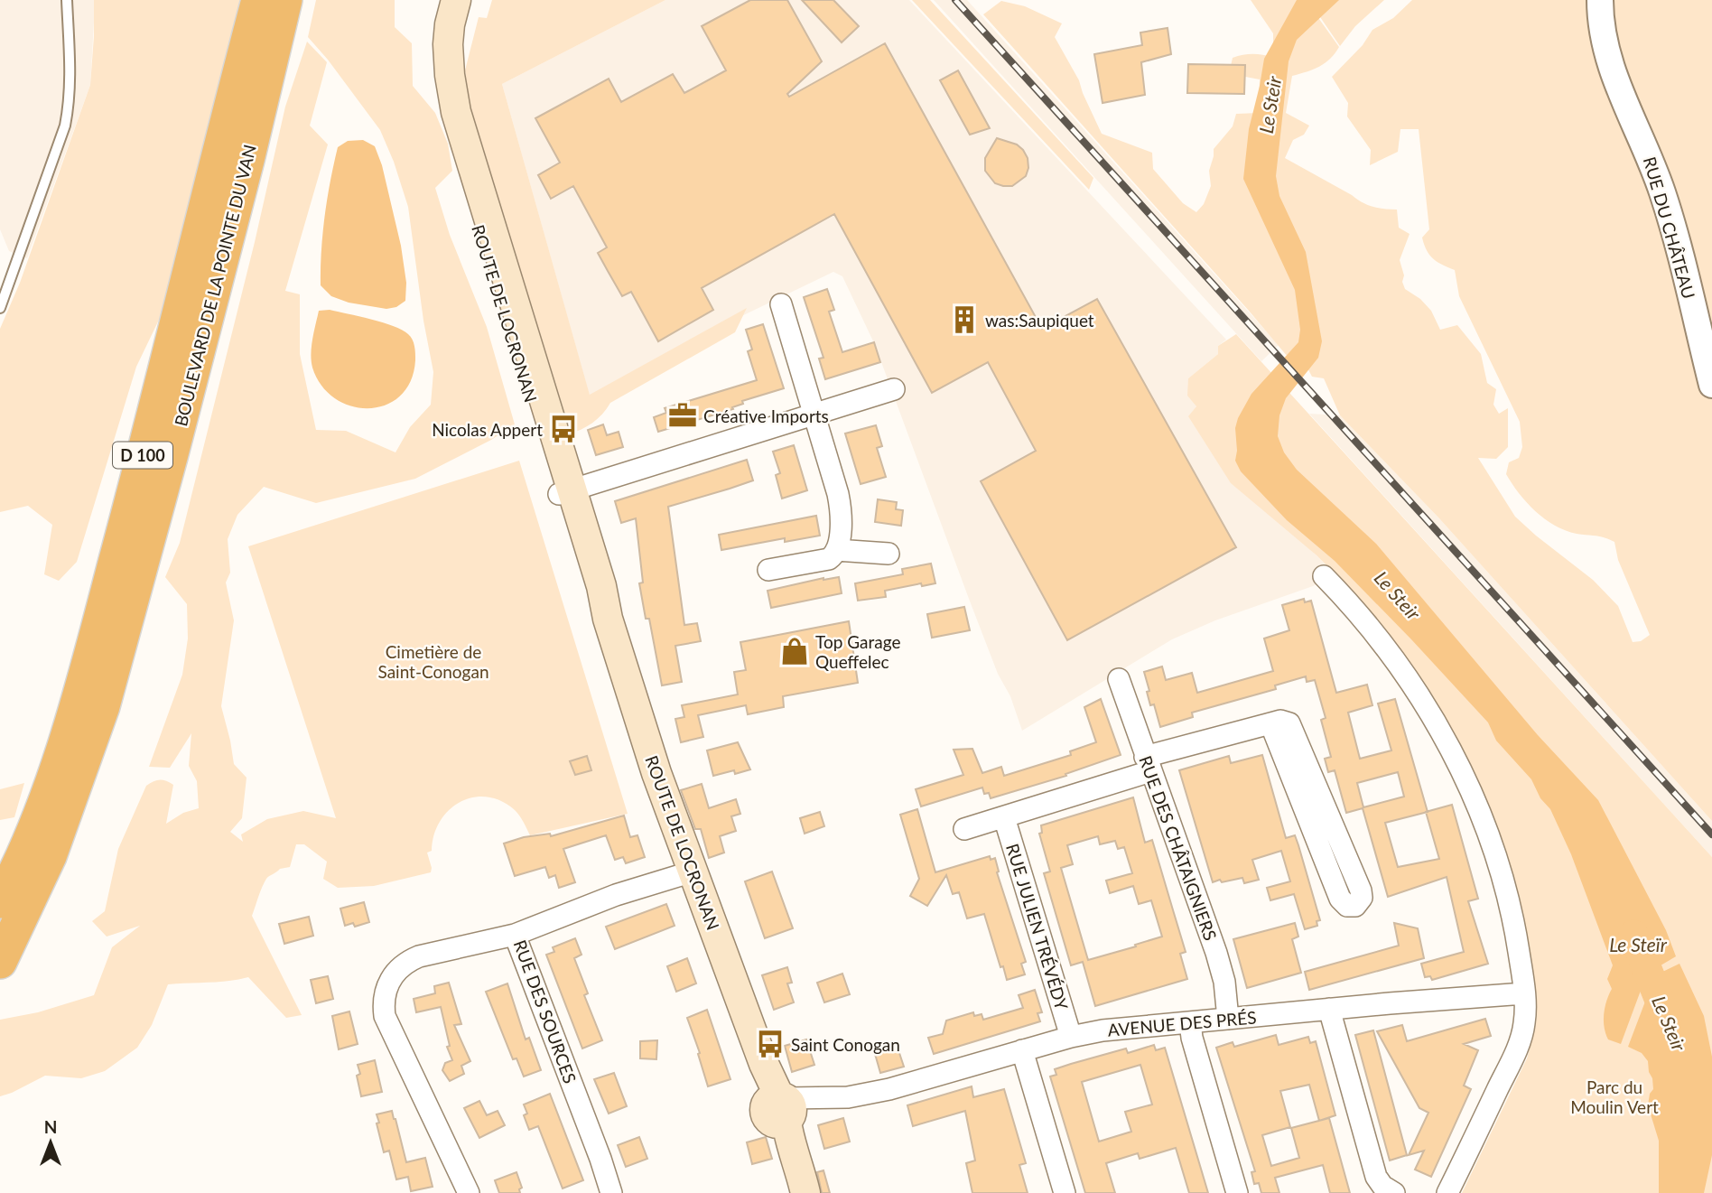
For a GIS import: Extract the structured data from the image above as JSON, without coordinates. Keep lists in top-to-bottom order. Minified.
{"streets":{"highway":["BOULEVARD DE LA POINTE DU VAN","D 100"],"main road":["ROUTE DE LOCRONAN"],"street":["RUE DU CHÂTEAU","RUE DES CHÂTAIGNIERS","RUE JULIEN TRÉVÉDY","RUE DES SOURCES","AVENUE DES PRÉS"]},"crossings":[["ROUTE DE LOCRONAN","RUE DES SOURCES"],["ROUTE DE LOCRONAN","AVENUE DES PRÉS"],["RUE DES CHÂTAIGNIERS","AVENUE DES PRÉS"],["RUE JULIEN TRÉVÉDY","AVENUE DES PRÉS"]],"water":["Le Steir","Le Steïr"],"parks":["Cimetière de Saint-Conogan","Parc du Moulin Vert"],"places":{"building":["was:Saupiquet"],"office":["Créative Imports"],"bus stop":["Nicolas Appert","Saint Conogan"],"shop":["Top Garage Queffelec"]},"north":"top"}
